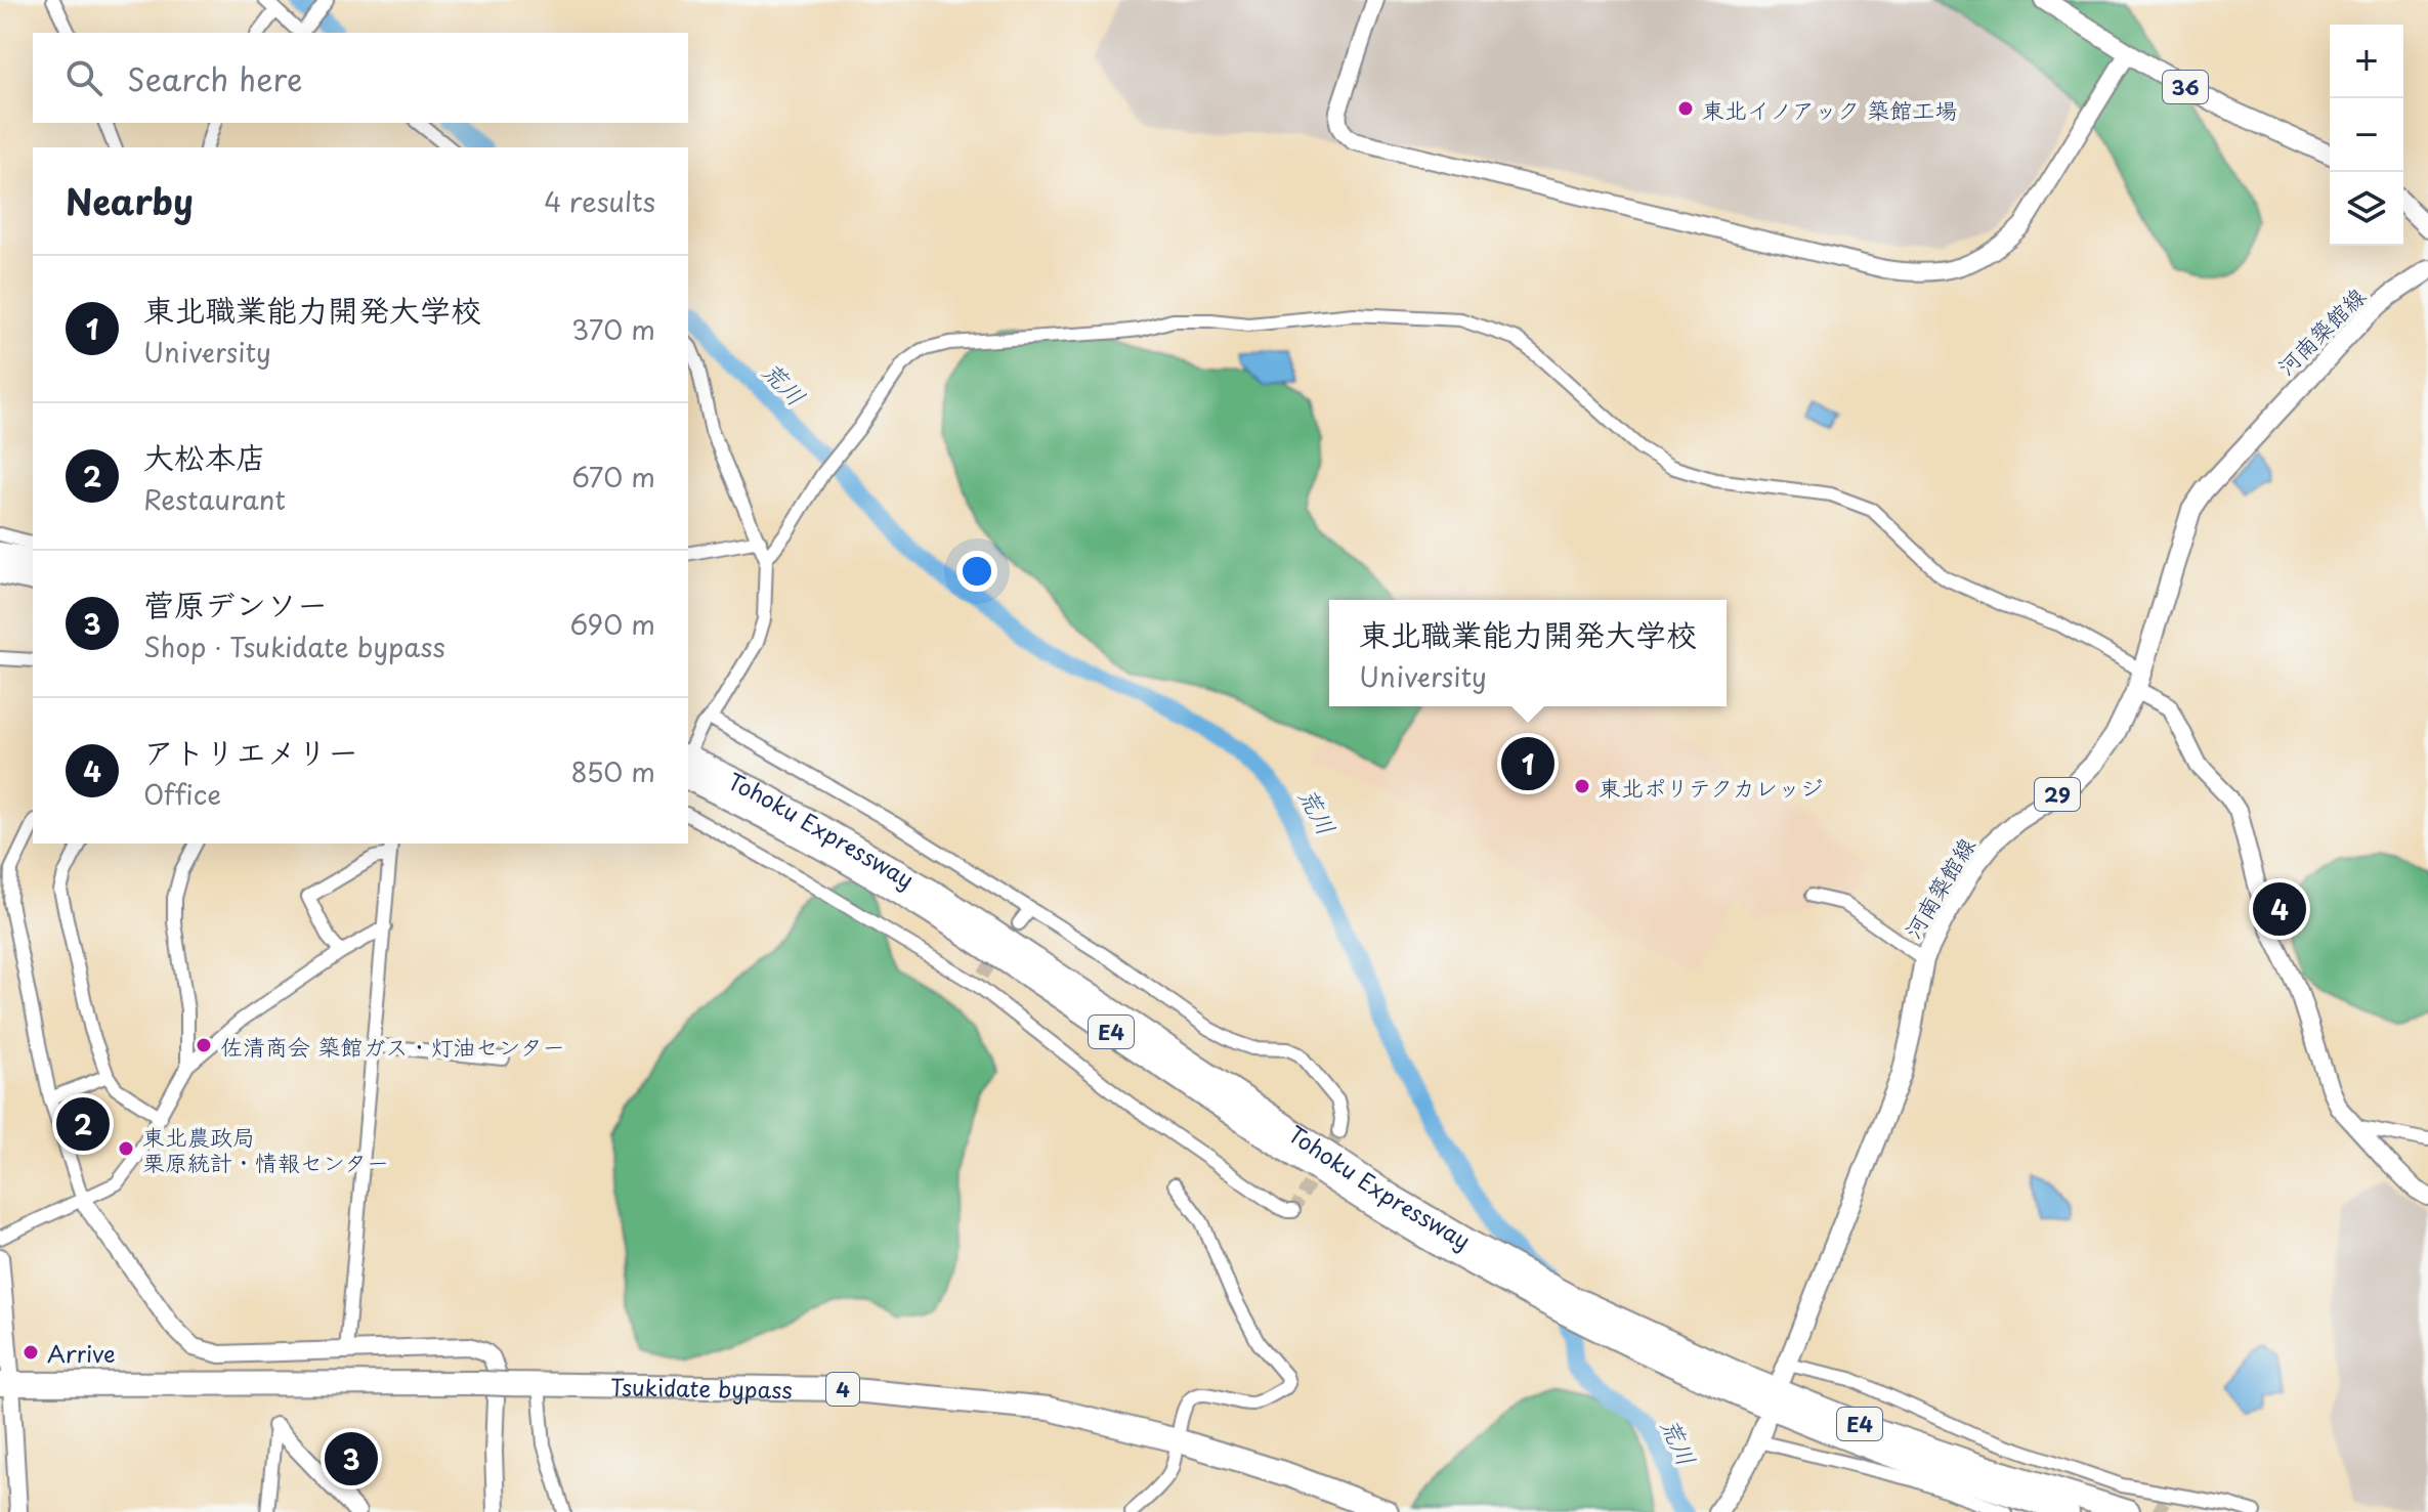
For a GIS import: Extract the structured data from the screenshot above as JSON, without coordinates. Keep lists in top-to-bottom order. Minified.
{"streets":{"highway":["Tohoku Expressway","E4","Tsukidate bypass","4"],"main road":["36","河南築館線","29"]},"water":["荒川"],"places":["東北イノアック 築館工場","東北ポリテクカレッジ","佐清商会 築館ガス・灯油センター","東北農政局 栗原統計・情報センター","Arrive"],"page":{"map_buttons":["+","−"],"search":"Search here","heading":["Nearby","4 results"],"list":[{"mark":"1","name":"東北職業能力開発大学校","note":"University","value":"370 m"},{"mark":"2","name":"大松本店","note":"Restaurant","value":"670 m"},{"mark":"3","name":"菅原デンソー","note":"Shop · Tsukidate bypass","value":"690 m"},{"mark":"4","name":"アトリエメリー","note":"Office","value":"850 m"}],"popup":["東北職業能力開発大学校","University"],"pins":["1","4","2","3"]}}
